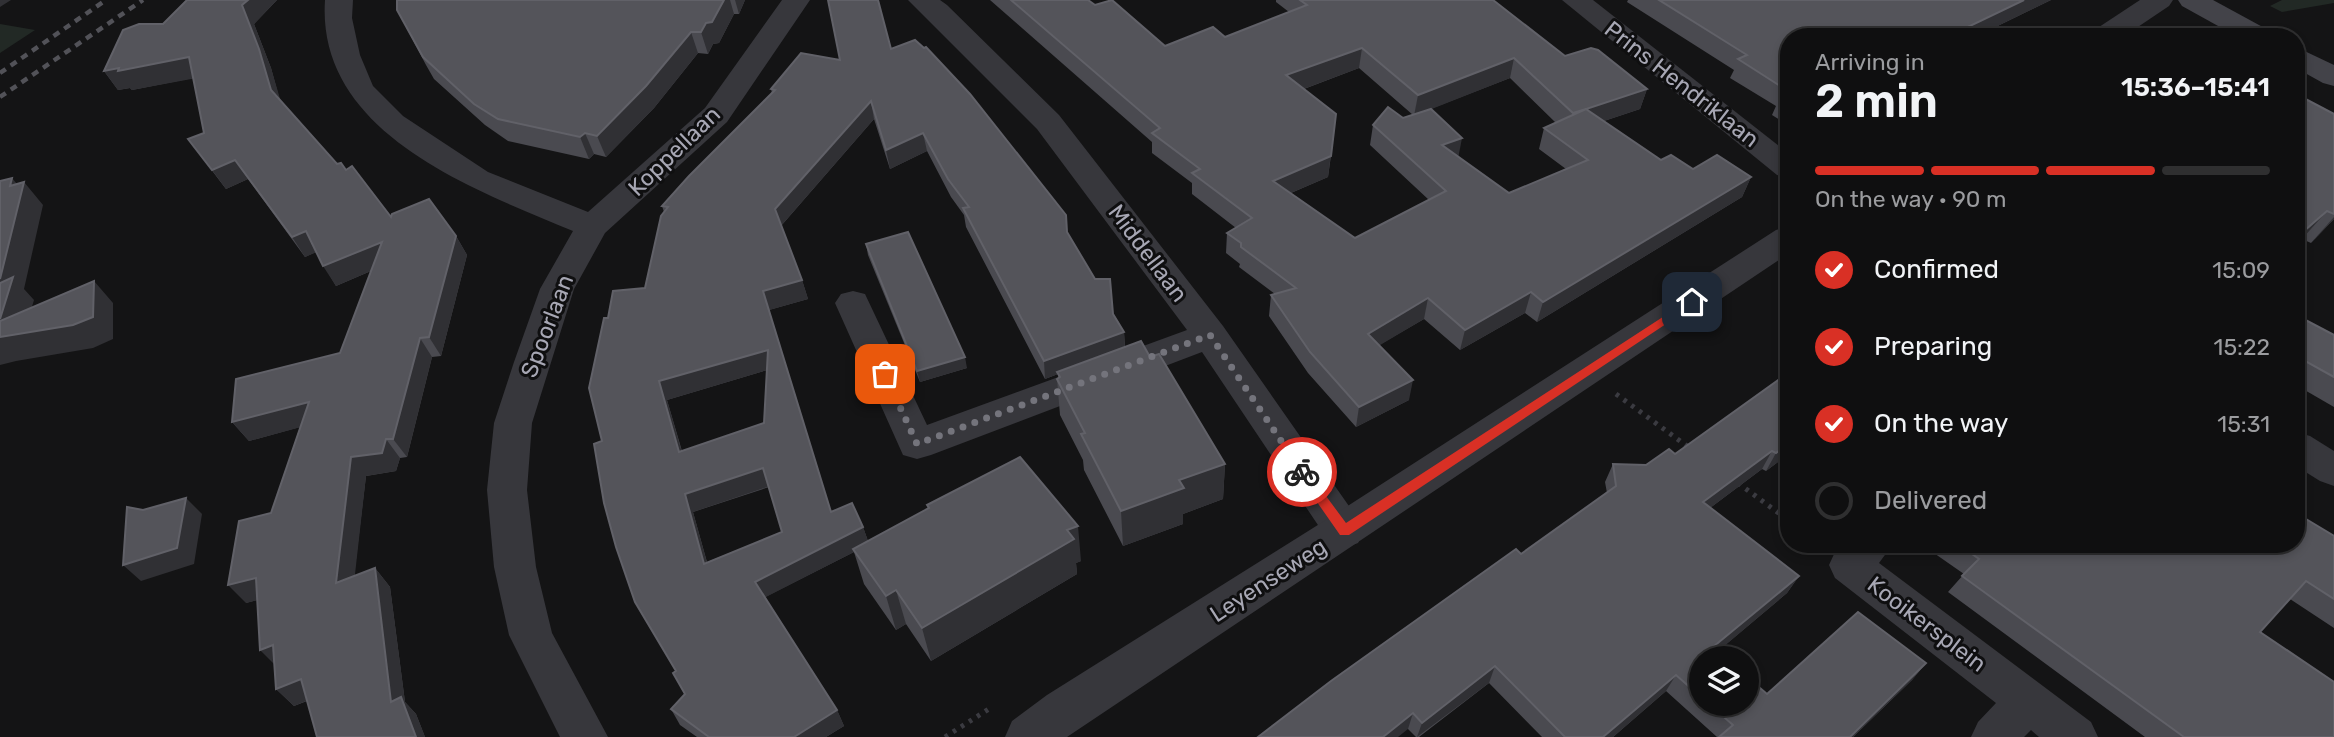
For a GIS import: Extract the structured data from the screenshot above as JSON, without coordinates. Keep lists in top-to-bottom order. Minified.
{"streets":{"street":["Prins Hendriklaan","Koppellaan","Middellaan","Spoorlaan","Leyenseweg","Kooikersplein"]},"crossings":[["Koppellaan","Spoorlaan"],["Middellaan","Leyenseweg"]],"page":{"heading":["2 min","Arriving in","15:36–15:41"],"bar":"On the way · 90 m","list":[["Confirmed","15:09"],["Preparing","15:22"],["On the way","15:31"],"Delivered"]}}
